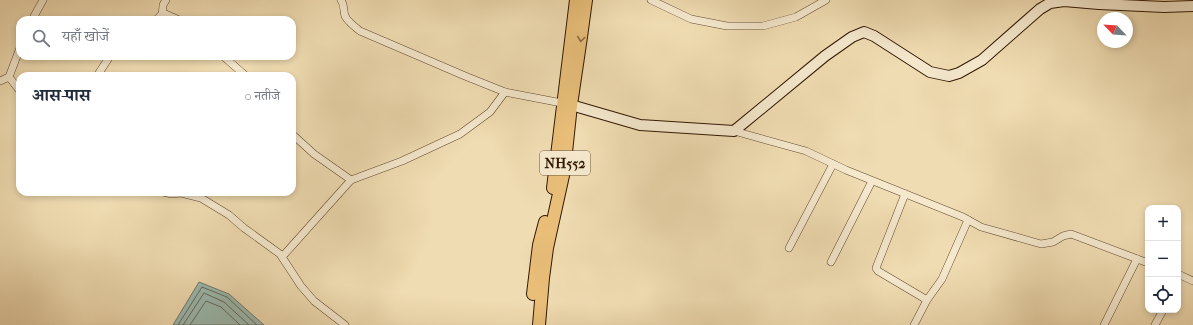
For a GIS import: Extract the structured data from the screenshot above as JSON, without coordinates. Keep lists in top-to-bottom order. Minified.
{"streets":{"highway":["NH552"]},"north":"top left","page":{"search":"यहाँ खोजें","heading":["आस-पास","0 नतीजे"],"map_buttons":["+","−"]}}
